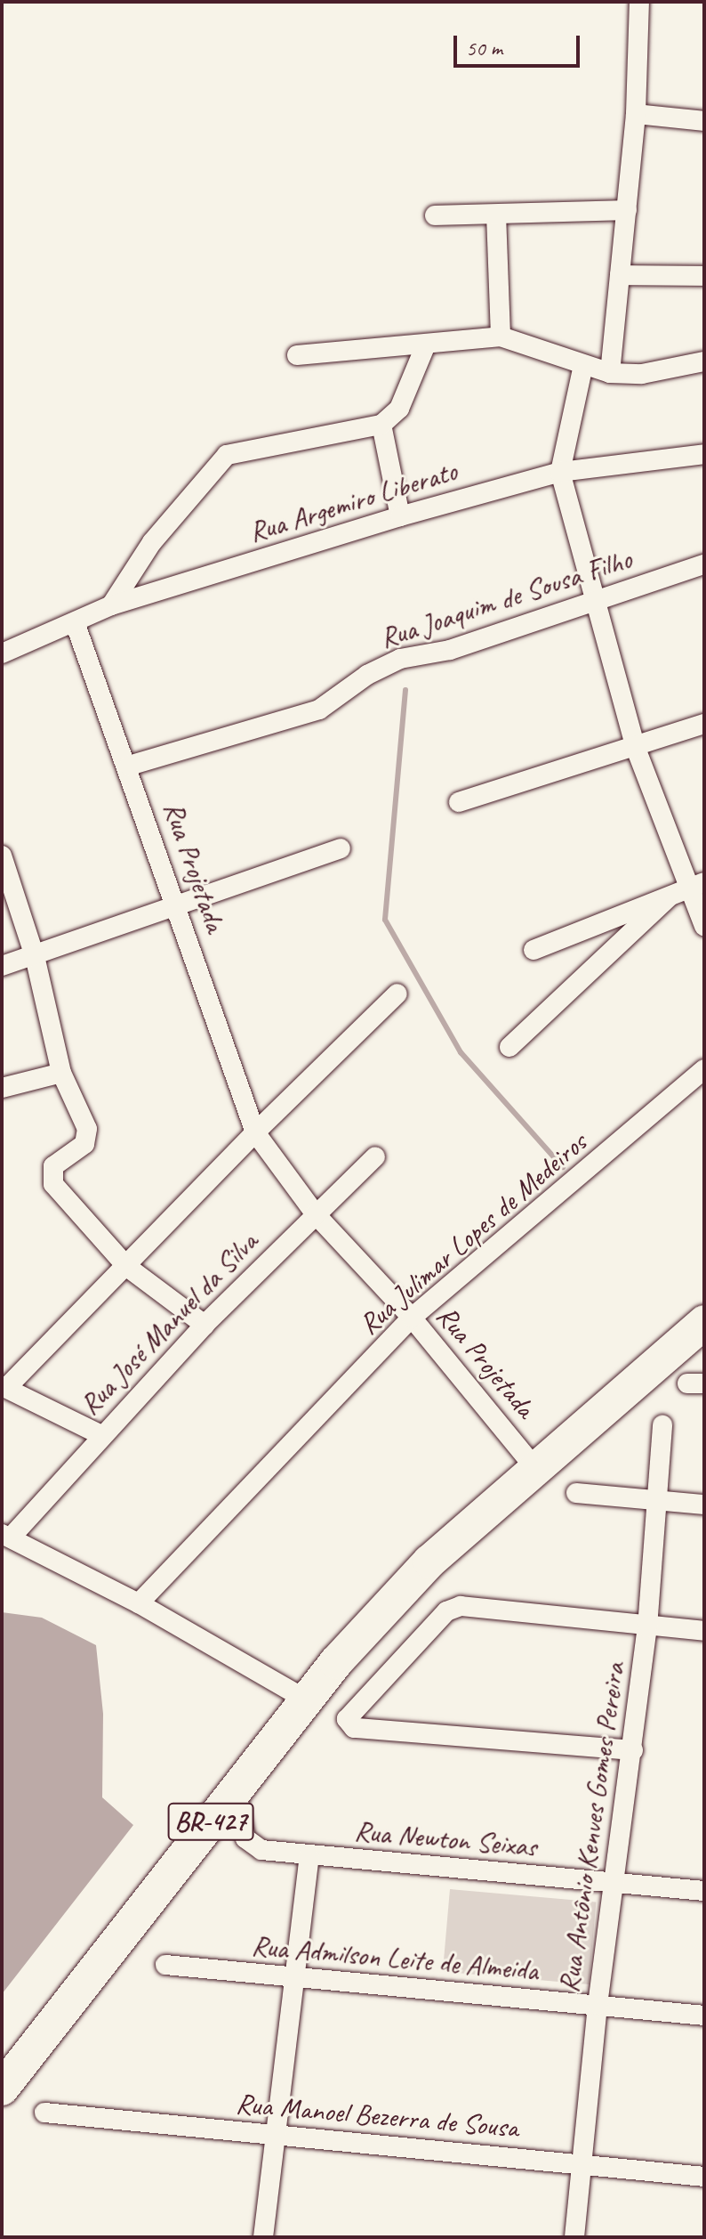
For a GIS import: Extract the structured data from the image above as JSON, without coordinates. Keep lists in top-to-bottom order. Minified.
{"streets":{"highway":["BR-427"],"street":["Rua Argemiro Liberato","Rua Joaquim de Sousa Filho","Rua Projetada","Rua Julimar Lopes de Medeiros","Rua José Manuel da Silva","Rua Antônio Kenves Gomes Pereira","Rua Newton Seixas","Rua Admilson Leite de Almeida","Rua Manoel Bezerra de Sousa"]},"crossings":[["Rua Argemiro Liberato","Rua Projetada"],["Rua Joaquim de Sousa Filho","Rua Projetada"],["Rua Projetada","Rua Julimar Lopes de Medeiros"],["Rua Projetada","Rua José Manuel da Silva"],["Rua Projetada","BR-427"],["BR-427","Rua Newton Seixas"],["Rua Antônio Kenves Gomes Pereira","Rua Newton Seixas"],["Rua Antônio Kenves Gomes Pereira","Rua Admilson Leite de Almeida"],["Rua Antônio Kenves Gomes Pereira","Rua Manoel Bezerra de Sousa"]],"scale_bar":"50 m"}
